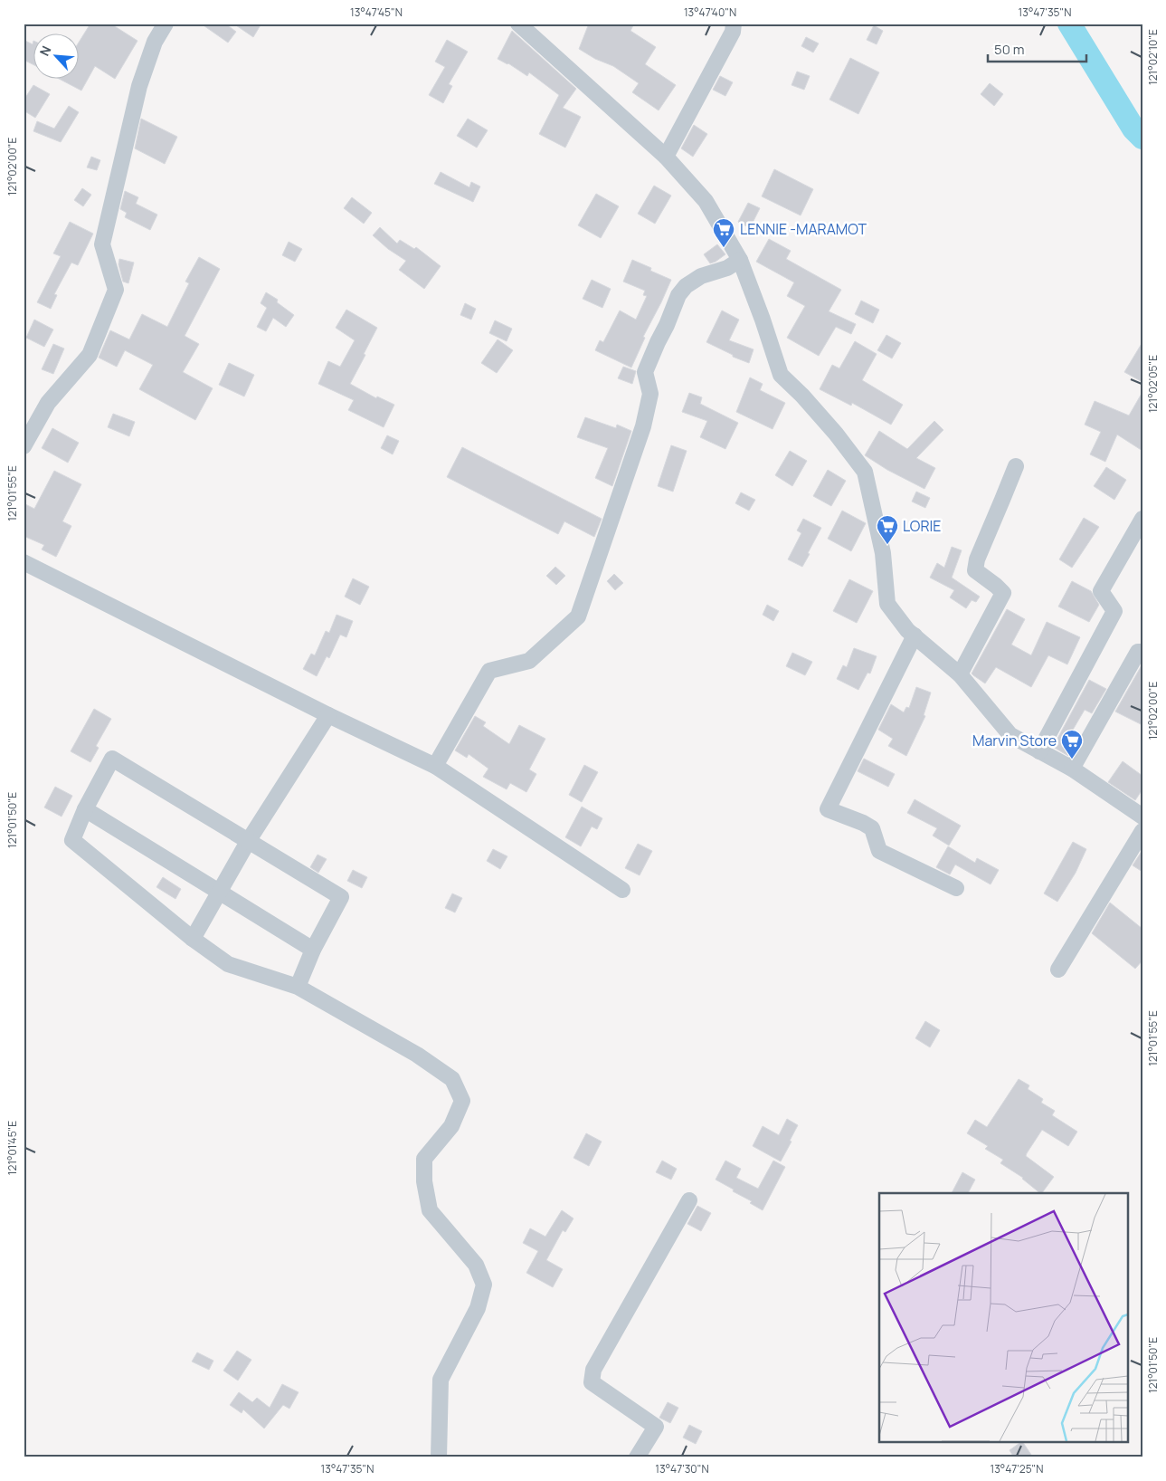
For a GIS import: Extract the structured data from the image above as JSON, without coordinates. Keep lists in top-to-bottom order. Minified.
{"places":{"supermarket":["LENNIE -MARAMOT","LORIE","Marvin Store"]},"scale_bar":"50 m","north":"top left","coordinates":["13°47'45\"N","13°47'40\"N","13°47'35\"N","121°02'10\"E","121°02'00\"E","121°02'05\"E","121°01'55\"E","121°01'50\"E","121°01'45\"E","13°47'30\"N","13°47'25\"N"]}
